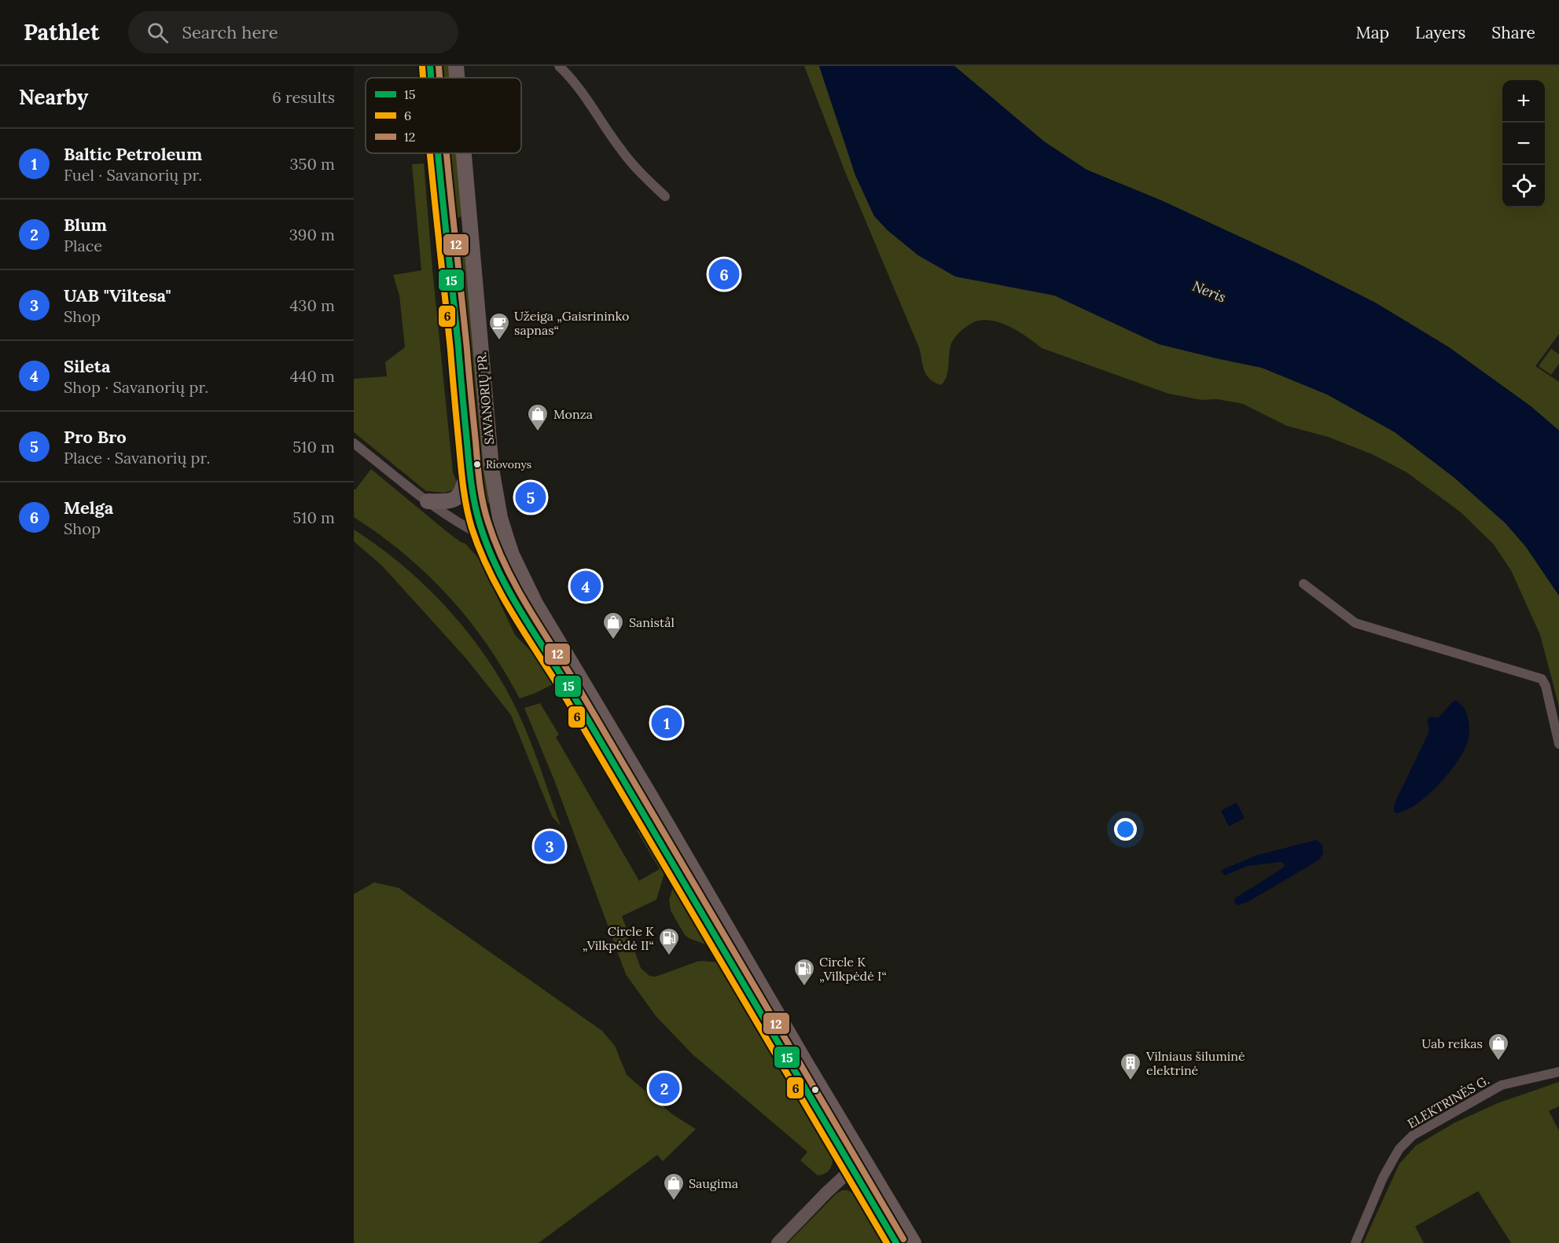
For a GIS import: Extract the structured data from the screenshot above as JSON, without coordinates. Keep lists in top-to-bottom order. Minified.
{"streets":{"highway":["SAVANORIŲ PR."],"street":["ELEKTRINĖS G."]},"water":["Neris"],"places":{"cafe":["Užeiga „Gaisrininko sapnas“"],"shop":["Monza","Sanistål","Uab reikas","Saugima"],"other":["Riovonys"],"fuel station":["Circle K „Vilkpėdė II“","Circle K „Vilkpėdė I“"],"building":["Vilniaus šiluminė elektrinė"]},"lines":["transit line 15","transit line 12","transit line 6"],"legend":["15","6","12"],"page":{"header":"Pathlet","search":"Search here","nav":["Map","Layers","Share"],"heading":["Nearby","6 results"],"map_buttons":["+","−"],"list":[{"mark":"1","name":"Baltic Petroleum","note":"Fuel · Savanorių pr.","value":"350 m"},{"mark":"2","name":"Blum","note":"Place","value":"390 m"},{"mark":"3","name":"UAB \"Viltesa\"","note":"Shop","value":"430 m"},{"mark":"4","name":"Sileta","note":"Shop · Savanorių pr.","value":"440 m"},{"mark":"5","name":"Pro Bro","note":"Place · Savanorių pr.","value":"510 m"},{"mark":"6","name":"Melga","note":"Shop","value":"510 m"}],"pins":["6","5","4","1","3","2"]}}
